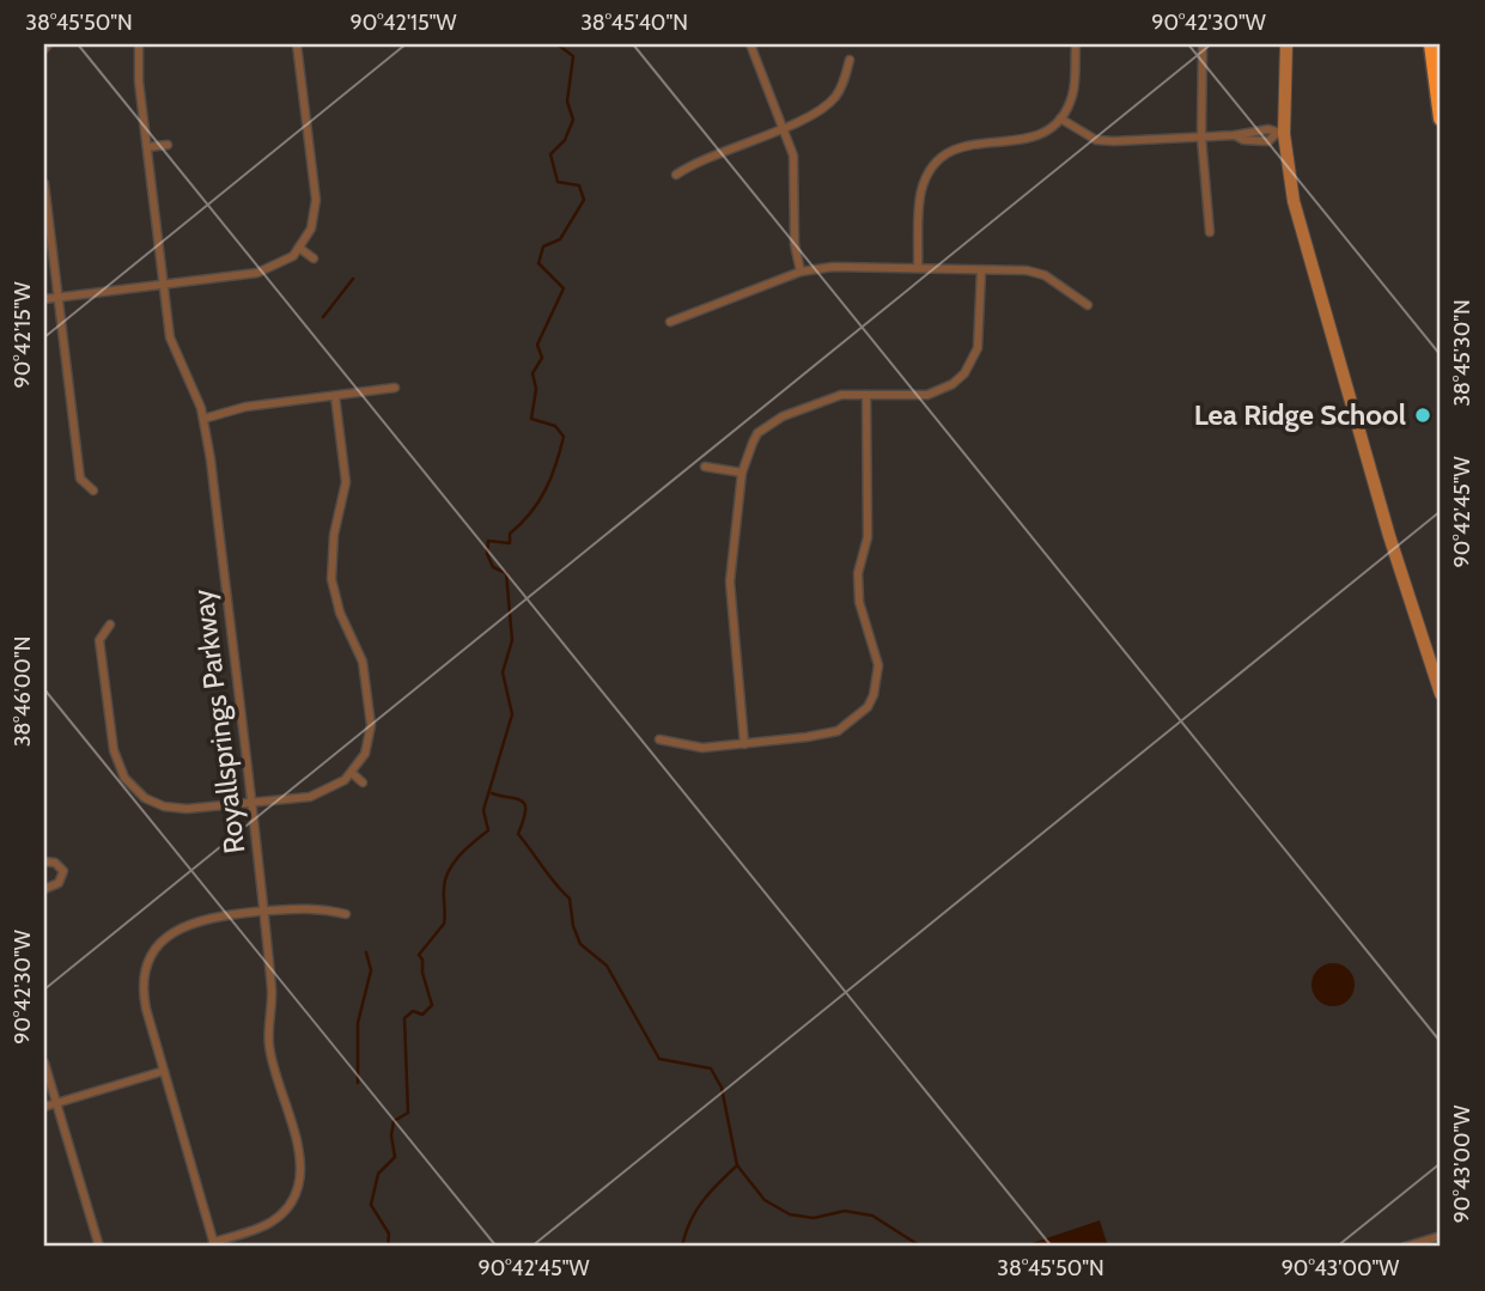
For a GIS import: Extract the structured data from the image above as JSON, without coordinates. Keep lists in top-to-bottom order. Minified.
{"streets":{"street":["Royallsprings Parkway"]},"places":["Lea Ridge School"],"coordinates":["38°45'50\"N","90°42'15\"W","38°45'40\"N","90°42'30\"W","38°45'30\"N","90°42'45\"W","38°46'00\"N","90°43'00\"W"]}
